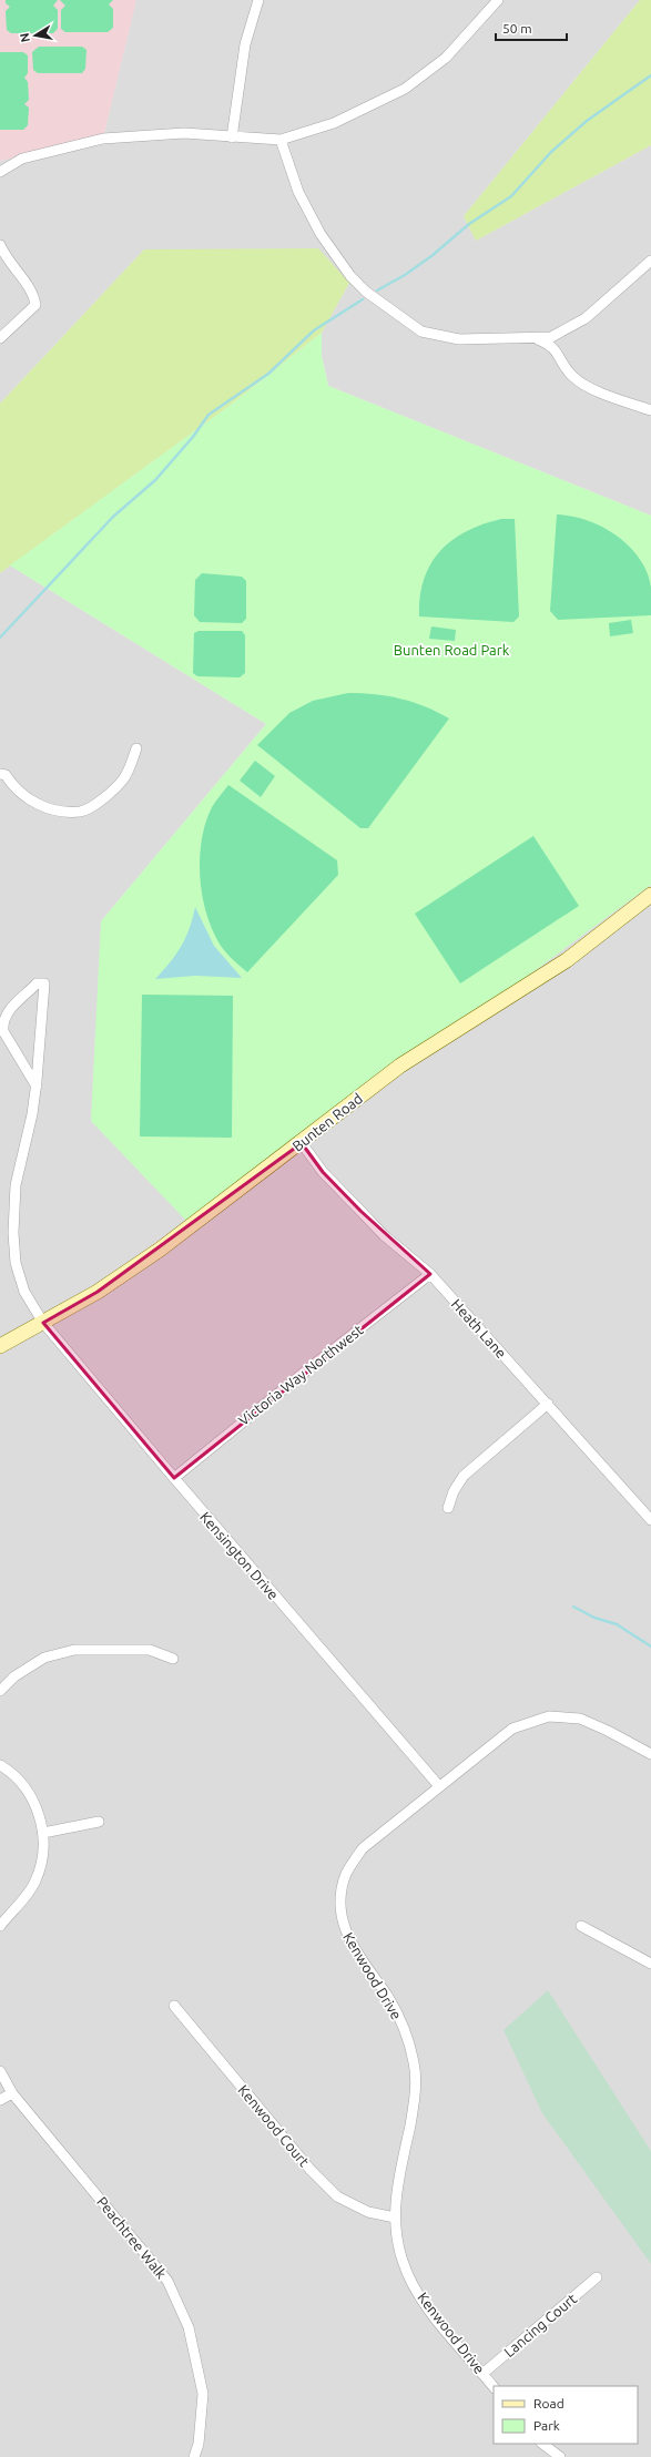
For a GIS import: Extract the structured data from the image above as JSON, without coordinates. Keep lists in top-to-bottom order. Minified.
{"streets":{"street":["Bunten Road","Heath Lane","Victoria Way Northwest","Kensington Drive","Kenwood Drive","Kenwood Court","Peachtree Walk","Lancing Court"]},"crossings":[["Bunten Road","Heath Lane"],["Bunten Road","Kensington Drive"],["Heath Lane","Victoria Way Northwest"],["Victoria Way Northwest","Kensington Drive"],["Kensington Drive","Kenwood Drive"],["Kenwood Drive","Kenwood Court"],["Kenwood Drive","Lancing Court"]],"parks":["Bunten Road Park"],"legend":["Road","Park"],"scale_bar":"50 m","north":"left"}
